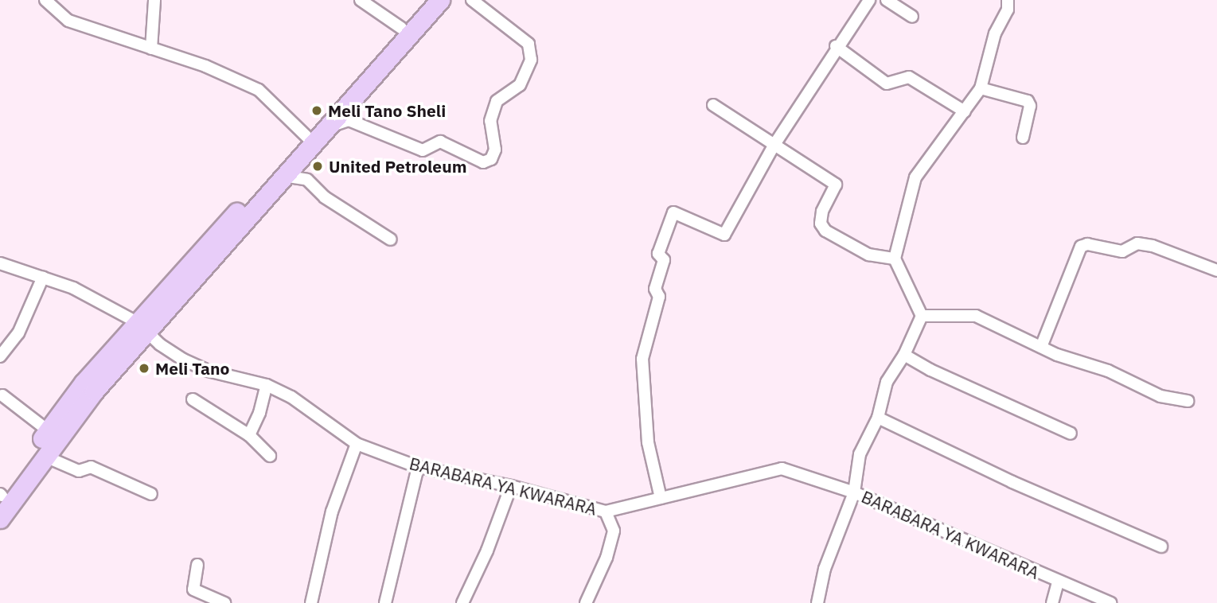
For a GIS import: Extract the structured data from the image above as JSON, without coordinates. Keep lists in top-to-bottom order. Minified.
{"streets":{"street":["BARABARA YA KWARARA"]},"places":["Meli Tano Sheli","United Petroleum","Meli Tano"]}
